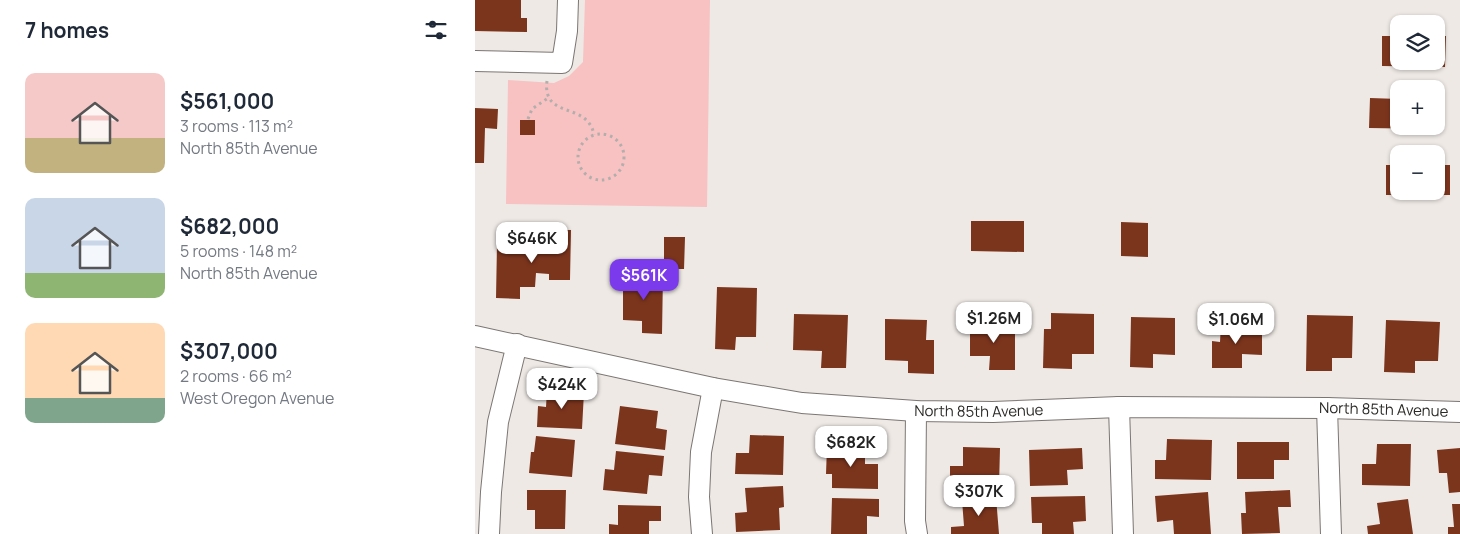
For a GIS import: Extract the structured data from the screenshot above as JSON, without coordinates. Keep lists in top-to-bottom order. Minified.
{"streets":{"street":["North 85th Avenue"]},"page":{"heading":"7 homes","map_buttons":["+","−"],"list":[{"name":"$561,000","note":"3 rooms · 113 m² · North 85th Avenue"},{"name":"$682,000","note":"5 rooms · 148 m² · North 85th Avenue"},{"name":"$307,000","note":"2 rooms · 66 m² · West Oregon Avenue"}],"price":["$646K","$561K","$1.26M","$1.06M","$424K","$682K","$307K"]}}
